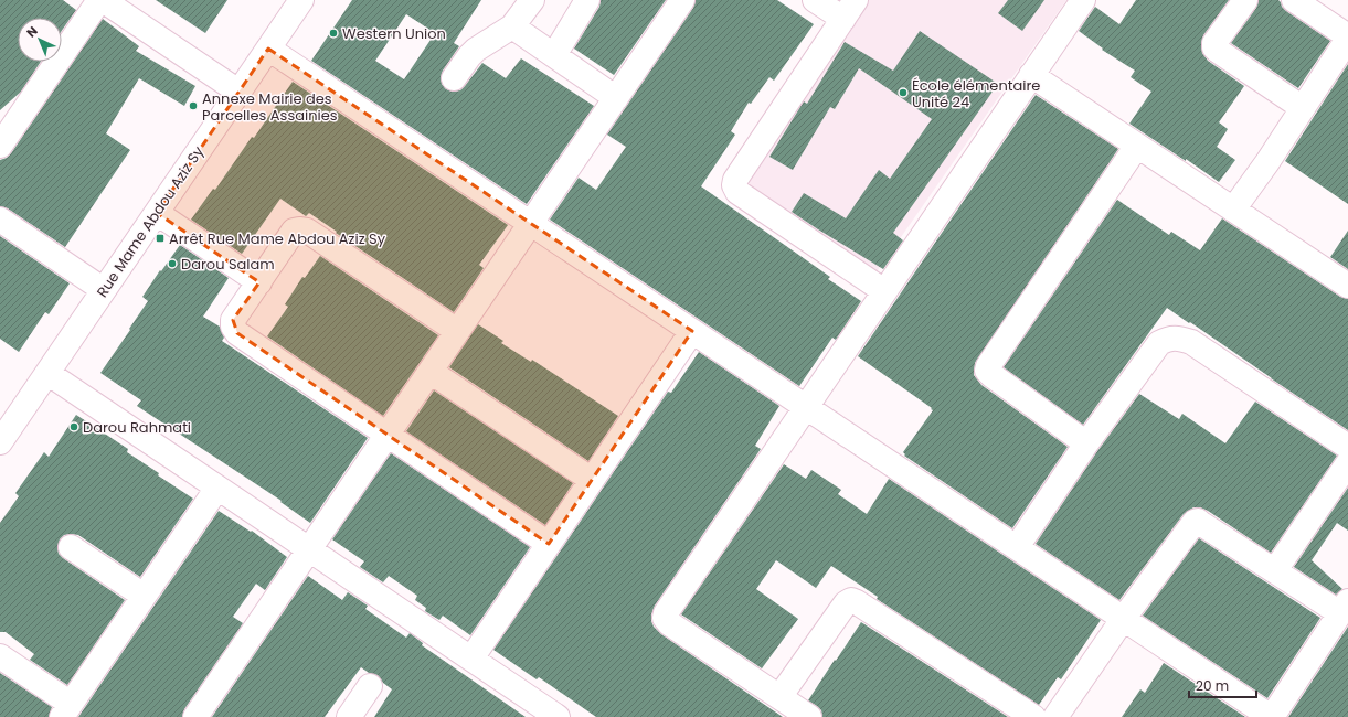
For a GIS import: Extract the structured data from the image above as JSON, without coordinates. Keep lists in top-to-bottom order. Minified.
{"streets":{"street":["Rue Mame Abdou Aziz Sy"]},"places":{"other":["Western Union","École élémentaire Unité 24","Annexe Mairie des Parcelles Assainies","Darou Salam","Darou Rahmati"],"transit":["Arrêt Rue Mame Abdou Aziz Sy"]},"scale_bar":"20 m","north":"top left"}
